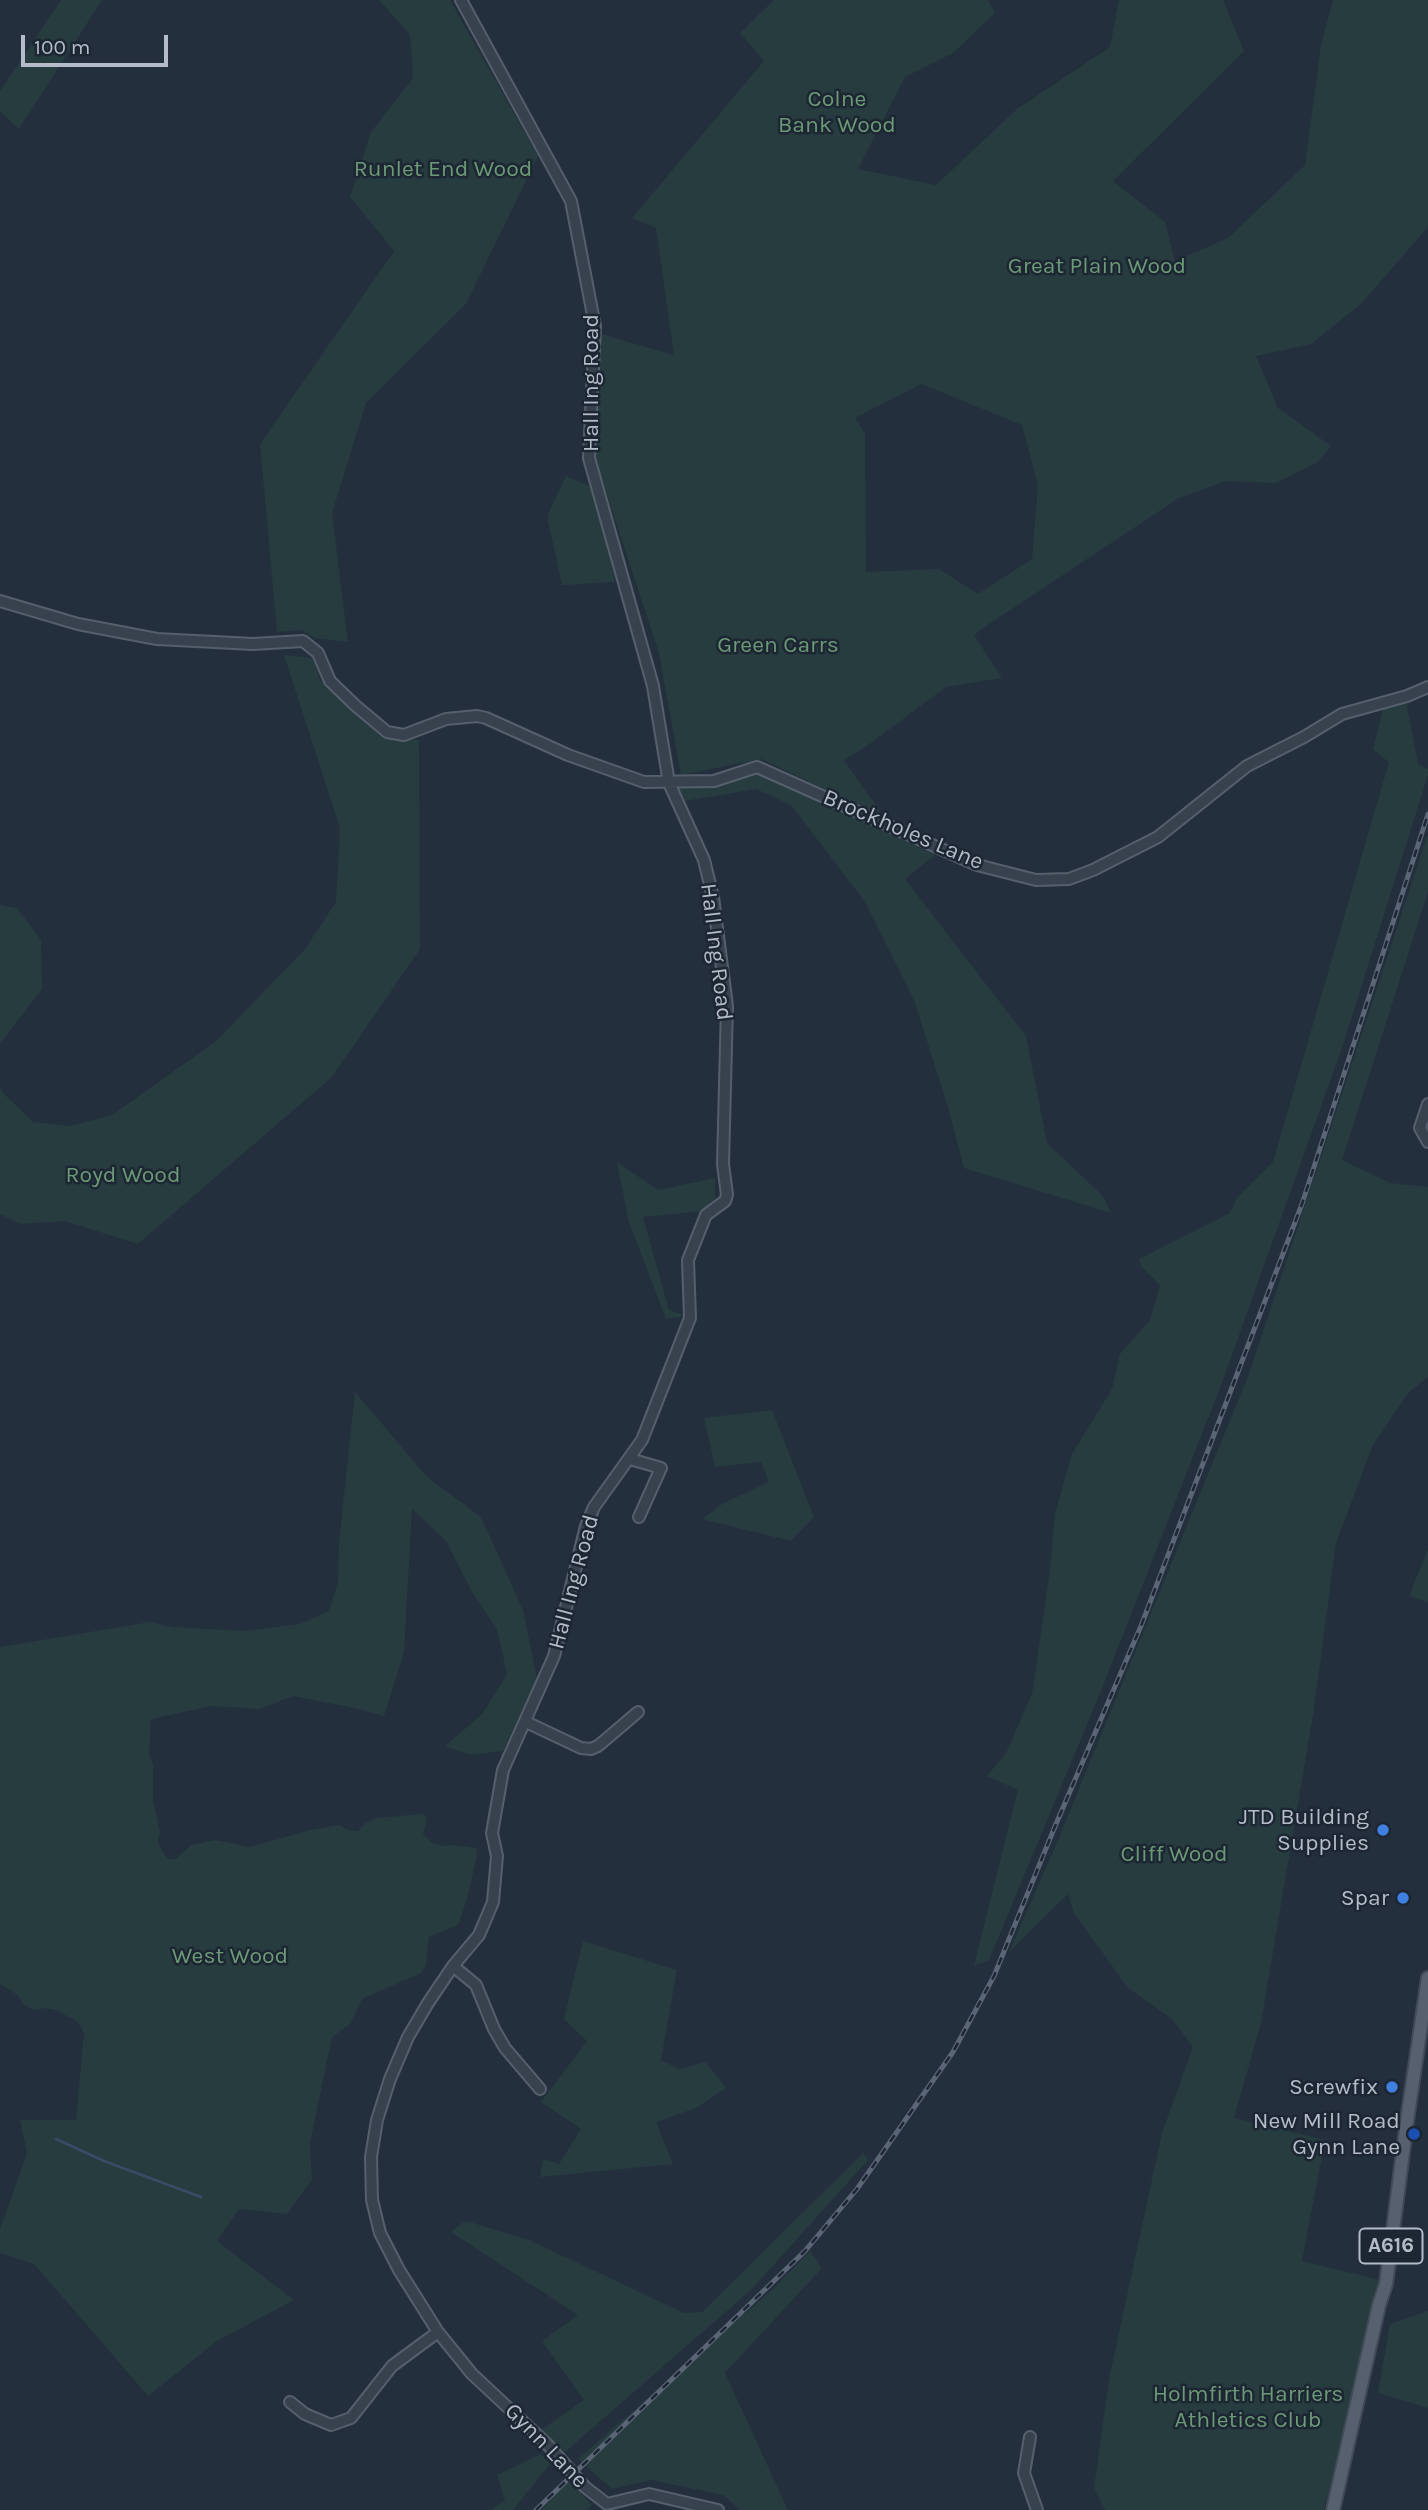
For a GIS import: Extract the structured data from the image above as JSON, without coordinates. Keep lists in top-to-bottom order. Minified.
{"streets":{"main road":["A616"],"street":["Hall Ing Road","Brockholes Lane","Gynn Lane"]},"crossings":[["Hall Ing Road","Brockholes Lane"],["Hall Ing Road","Gynn Lane"]],"parks":["Colne Bank Wood","Runlet End Wood","Great Plain Wood","Green Carrs","Royd Wood","Cliff Wood","West Wood","Holmfirth Harriers Athletics Club"],"places":["JTD Building Supplies","Spar","Screwfix","New Mill Road Gynn Lane"],"scale_bar":"100 m"}
